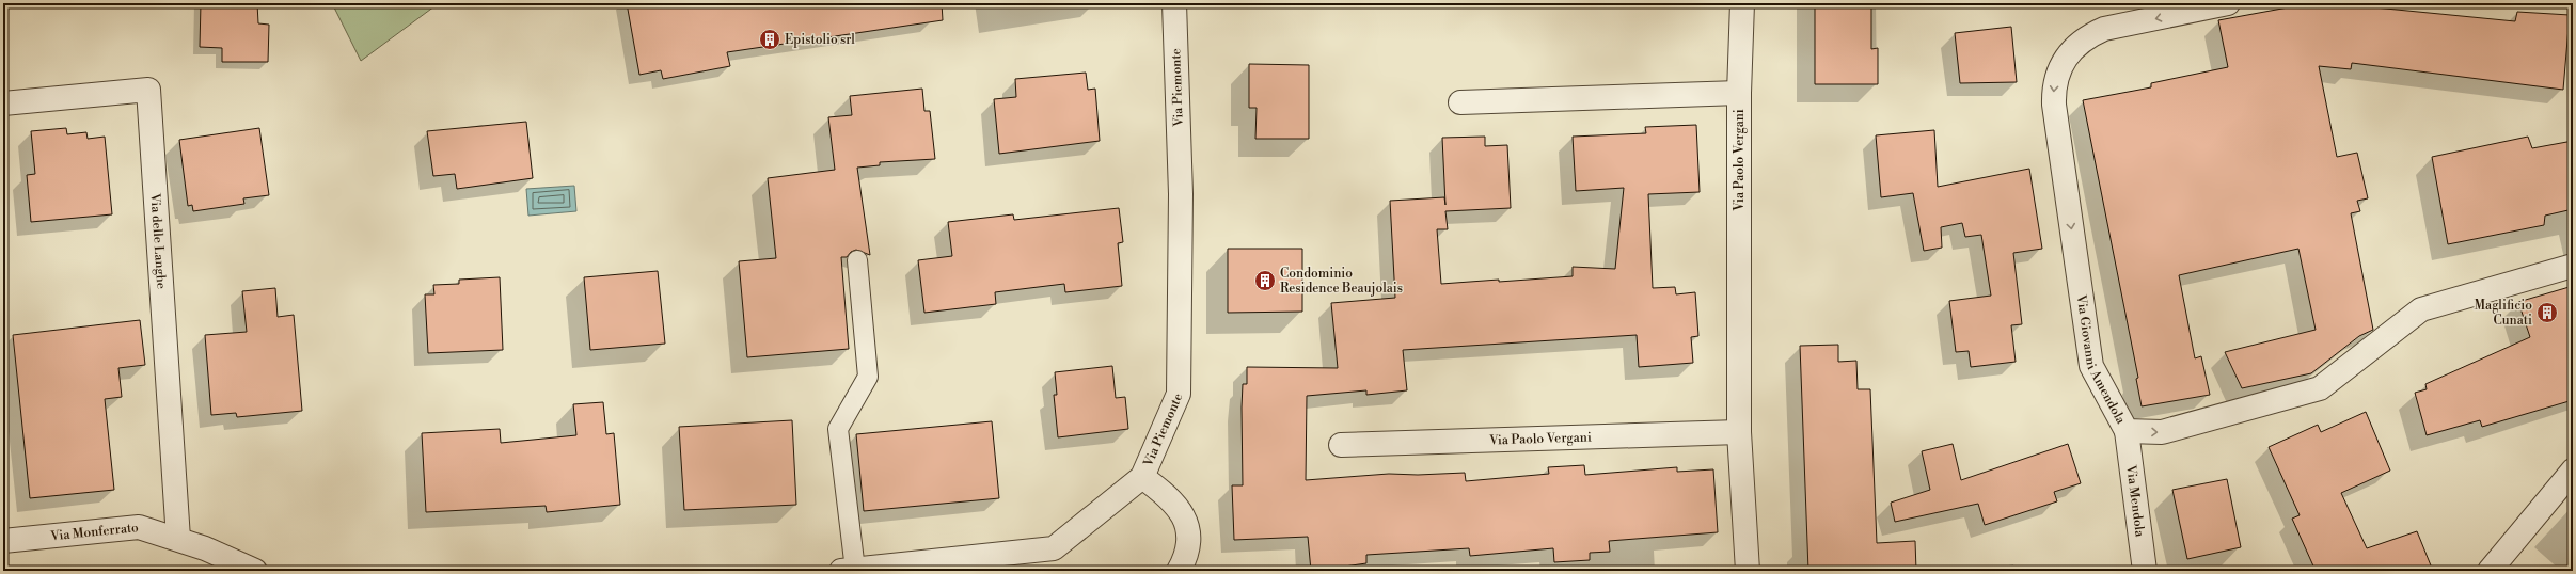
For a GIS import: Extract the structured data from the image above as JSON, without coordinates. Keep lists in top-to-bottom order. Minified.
{"streets":{"street":["Via Piemonte","Via Paolo Vergani","Via delle Langhe","Via Giovanni Amendola","Via Mendola","Via Monferrato"]},"crossings":[["Via delle Langhe","Via Monferrato"],["Via Giovanni Amendola","Via Mendola"]],"places":{"building":["Epistolio srl","Condominio Residence Beaujolais","Maglificio Cunati"]}}
